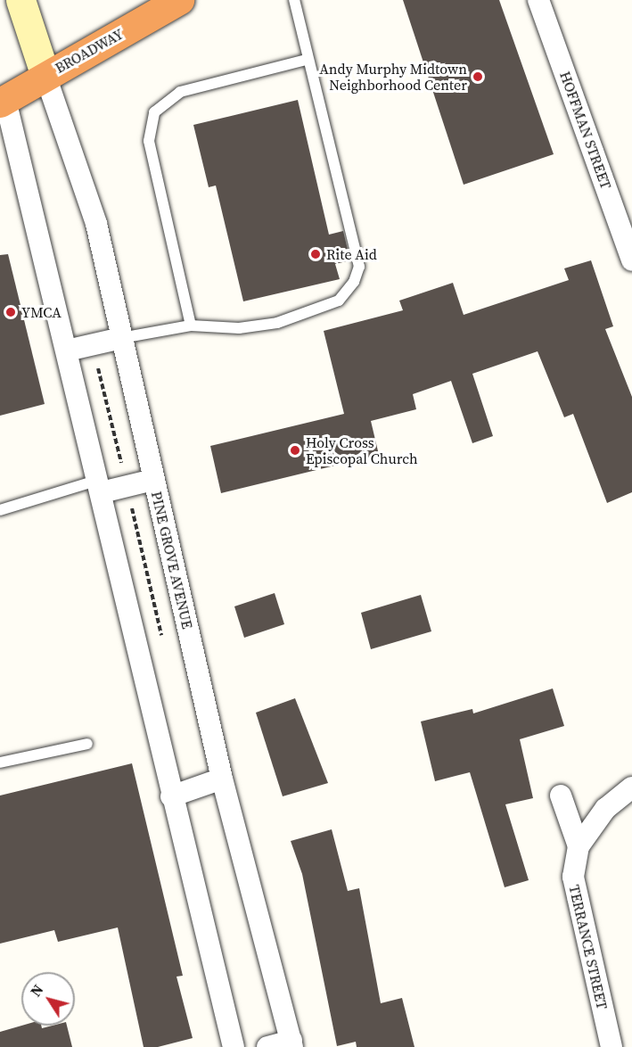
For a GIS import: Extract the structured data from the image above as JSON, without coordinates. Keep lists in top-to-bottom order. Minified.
{"streets":{"highway":["BROADWAY"],"street":["HOFFMAN STREET","PINE GROVE AVENUE","TERRANCE STREET"]},"crossings":[["BROADWAY","PINE GROVE AVENUE"]],"places":["Andy Murphy Midtown Neighborhood Center","Rite Aid","YMCA","Holy Cross Episcopal Church"],"north":"top left"}
